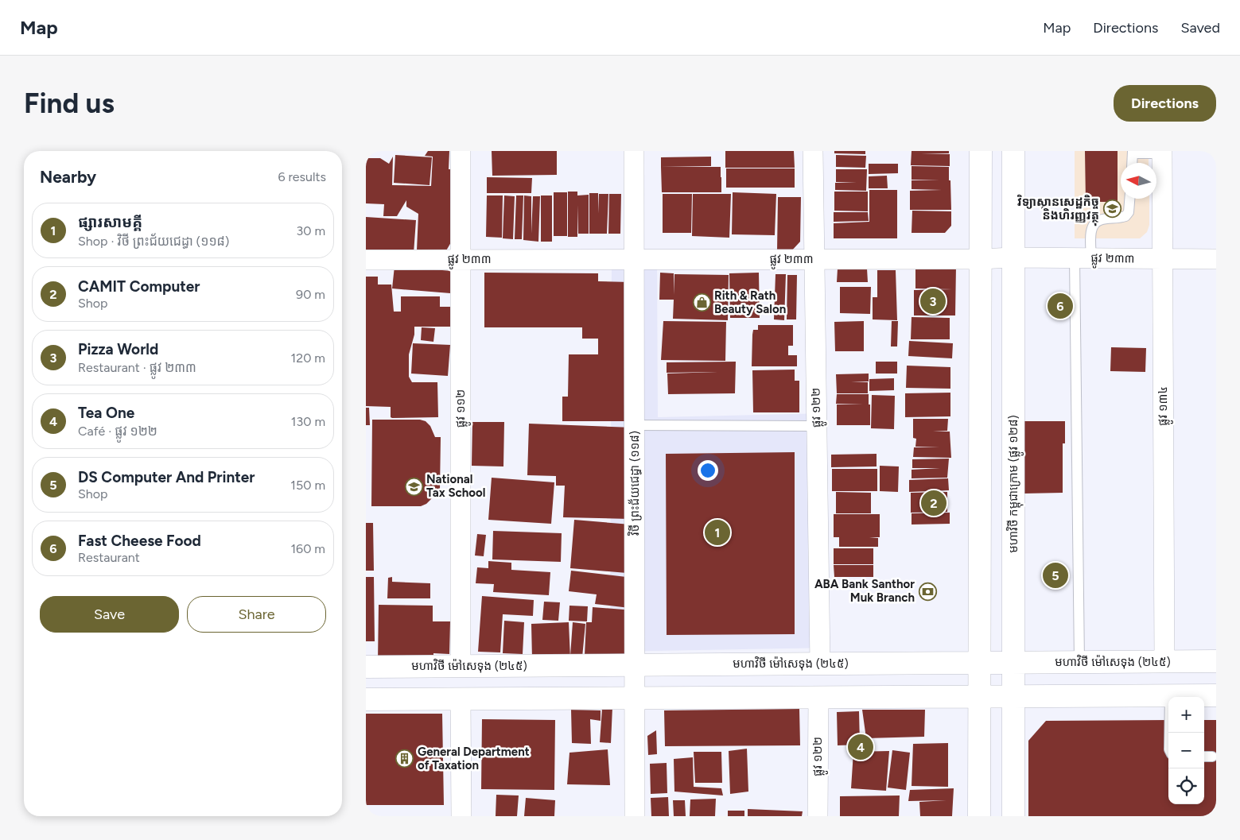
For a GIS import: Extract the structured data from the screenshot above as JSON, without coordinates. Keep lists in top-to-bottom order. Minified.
{"streets":{"main road":["មហាវិថី កម្ពុជាក្រោម (ផ្លូវ ១២៨)","មហាវិថី ម៉ៅសេទុង (២៤៥)"],"street":["ផ្លូវ ២៣៣","ផ្លូវ ១៣៤","ផ្លូវ ១២២","ផ្លូវ ១១២","វិថី ព្រះជ័យជេដ្ធា (១១៨)"]},"crossings":[["ផ្លូវ ២៣៣","ផ្លូវ ១៣៤"],["ផ្លូវ ២៣៣","ផ្លូវ ១២២"],["ផ្លូវ ២៣៣","ផ្លូវ ១១២"],["ផ្លូវ ២៣៣","វិថី ព្រះជ័យជេដ្ធា (១១៨)"],["ផ្លូវ ២៣៣","មហាវិថី កម្ពុជាក្រោម (ផ្លូវ ១២៨)"],["ផ្លូវ ១៣៤","មហាវិថី ម៉ៅសេទុង (២៤៥)"],["ផ្លូវ ១២២","មហាវិថី ម៉ៅសេទុង (២៤៥)"],["ផ្លូវ ១១២","មហាវិថី ម៉ៅសេទុង (២៤៥)"],["វិថី ព្រះជ័យជេដ្ធា (១១៨)","មហាវិថី ម៉ៅសេទុង (២៤៥)"],["មហាវិថី កម្ពុជាក្រោម (ផ្លូវ ១២៨)","មហាវិថី ម៉ៅសេទុង (២៤៥)"]],"places":{"school or university":["វិទ្យាស្ថានសេដ្ឋកិច្ច និងហិរញ្ញវត្ថុ","National Tax School"],"shop":["Rith & Rath Beauty Salon"],"bank":["ABA Bank Santhor Muk Branch"],"building":["General Department of Taxation"]},"north":"left","page":{"header":"Map","nav":["Map","Directions","Saved"],"buttons":["Directions",["Save","Share"]],"title":"Find us","heading":["Nearby","6 results"],"list":[{"mark":"1","name":"ផ្សារសាមគ្គី","note":"Shop · វិថី ព្រះជ័យជេដ្ធា (១១៨)","value":"30 m"},{"mark":"2","name":"CAMIT Computer","note":"Shop","value":"90 m"},{"mark":"3","name":"Pizza World","note":"Restaurant · ផ្លូវ ២៣៣","value":"120 m"},{"mark":"4","name":"Tea One","note":"Café · ផ្លូវ ១២២","value":"130 m"},{"mark":"5","name":"DS Computer And Printer","note":"Shop","value":"150 m"},{"mark":"6","name":"Fast Cheese Food","note":"Restaurant","value":"160 m"}],"pins":["3","6","2","1","5","4"],"map_buttons":["+","−"]}}
